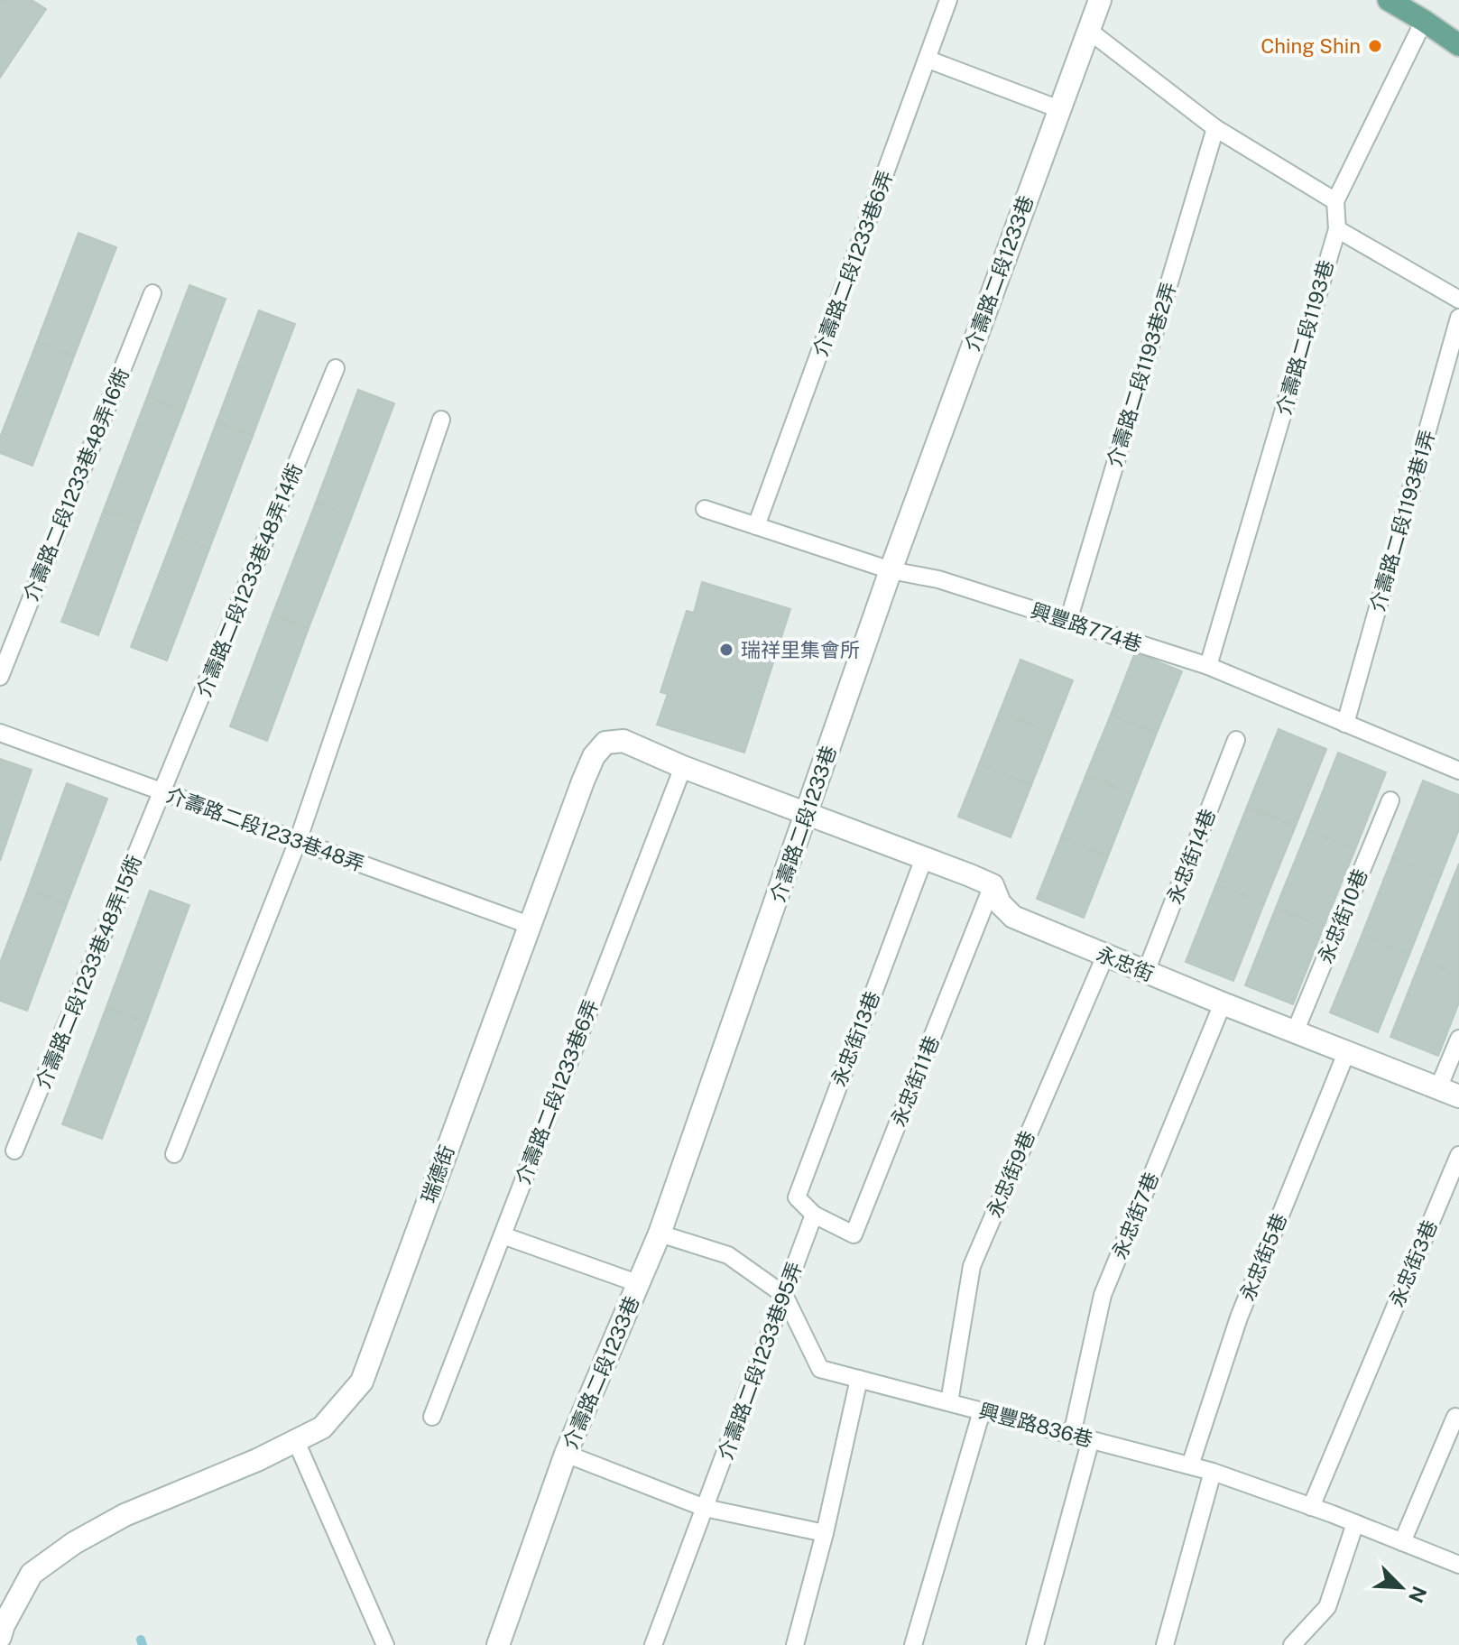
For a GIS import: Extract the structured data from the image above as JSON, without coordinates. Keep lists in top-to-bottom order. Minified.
{"streets":{"street":["介壽路二段1233巷","永忠街","瑞德街"],"lane":["介壽路二段1233巷6弄","介壽路二段1193巷","介壽路二段1193巷2弄","介壽路二段1233巷48弄16衖","介壽路二段1193巷1弄","介壽路二段1233巷48弄14衖","興豐路774巷","介壽路二段1233巷48弄","永忠街14巷","永忠街10巷","介壽路二段1233巷48弄15衖","永忠街13巷","永忠街11巷","永忠街9巷","永忠街7巷","永忠街5巷","永忠街3巷","介壽路二段1233巷95弄","興豐路836巷"]},"crossings":[["介壽路二段1233巷6弄","興豐路774巷"],["介壽路二段1233巷6弄","瑞德街"],["介壽路二段1233巷","興豐路774巷"],["介壽路二段1233巷","瑞德街"],["介壽路二段1233巷","興豐路836巷"],["介壽路二段1193巷","興豐路774巷"],["介壽路二段1193巷2弄","興豐路774巷"],["介壽路二段1193巷1弄","興豐路774巷"],["介壽路二段1233巷48弄14衖","介壽路二段1233巷48弄"],["介壽路二段1233巷48弄14衖","介壽路二段1233巷48弄15衖"],["介壽路二段1233巷48弄","介壽路二段1233巷48弄15衖"],["介壽路二段1233巷48弄","瑞德街"],["永忠街14巷","永忠街"],["永忠街10巷","永忠街"],["永忠街","永忠街11巷"],["永忠街","永忠街9巷"],["永忠街","永忠街7巷"],["永忠街","永忠街5巷"],["永忠街13巷","永忠街11巷"],["永忠街13巷","介壽路二段1233巷95弄"],["永忠街11巷","介壽路二段1233巷95弄"],["永忠街9巷","興豐路836巷"],["永忠街7巷","興豐路836巷"],["永忠街5巷","興豐路836巷"],["永忠街3巷","興豐路836巷"],["介壽路二段1233巷95弄","興豐路836巷"]],"places":["Ching Shin","瑞祥里集會所"],"north":"bottom right"}
